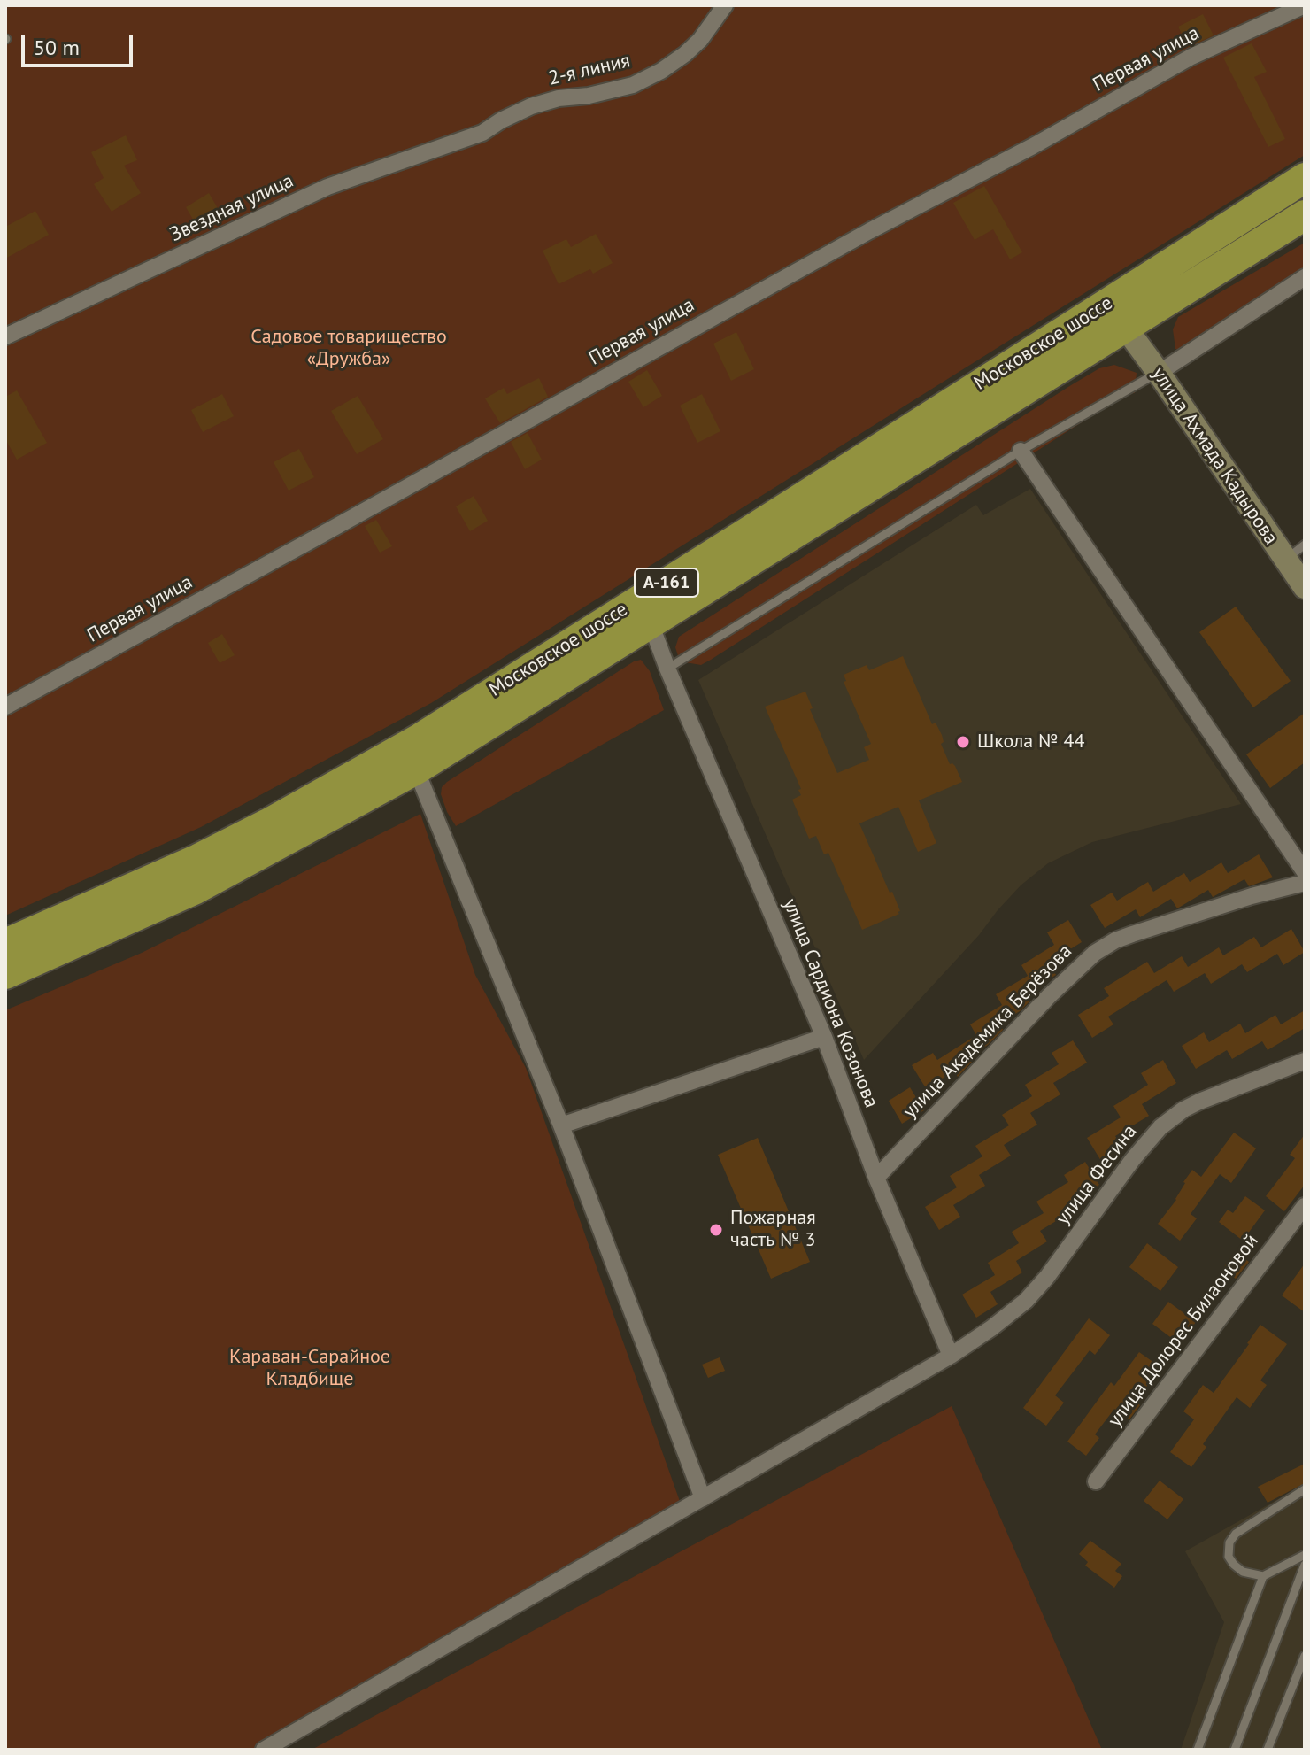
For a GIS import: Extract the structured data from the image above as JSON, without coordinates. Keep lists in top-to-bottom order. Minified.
{"streets":{"highway":["Московское шоссе","А-161"],"street":["Первая улица","2-я линия","Звездная улица","улица Ахмада Кадырова","улица Сардиона Козонова","улица Академика Берёзова","улица Фесина","улица Долорес Билаоновой"]},"crossings":[["2-я линия","Звездная улица"],["Московское шоссе","улица Ахмада Кадырова"],["Московское шоссе","улица Сардиона Козонова"],["улица Сардиона Козонова","улица Академика Берёзова"],["улица Сардиона Козонова","улица Фесина"]],"parks":["Садовое товарищество «Дружба»","Караван-Сарайное Кладбище"],"places":["Школа № 44","Пожарная часть № 3"],"scale_bar":"50 m"}
